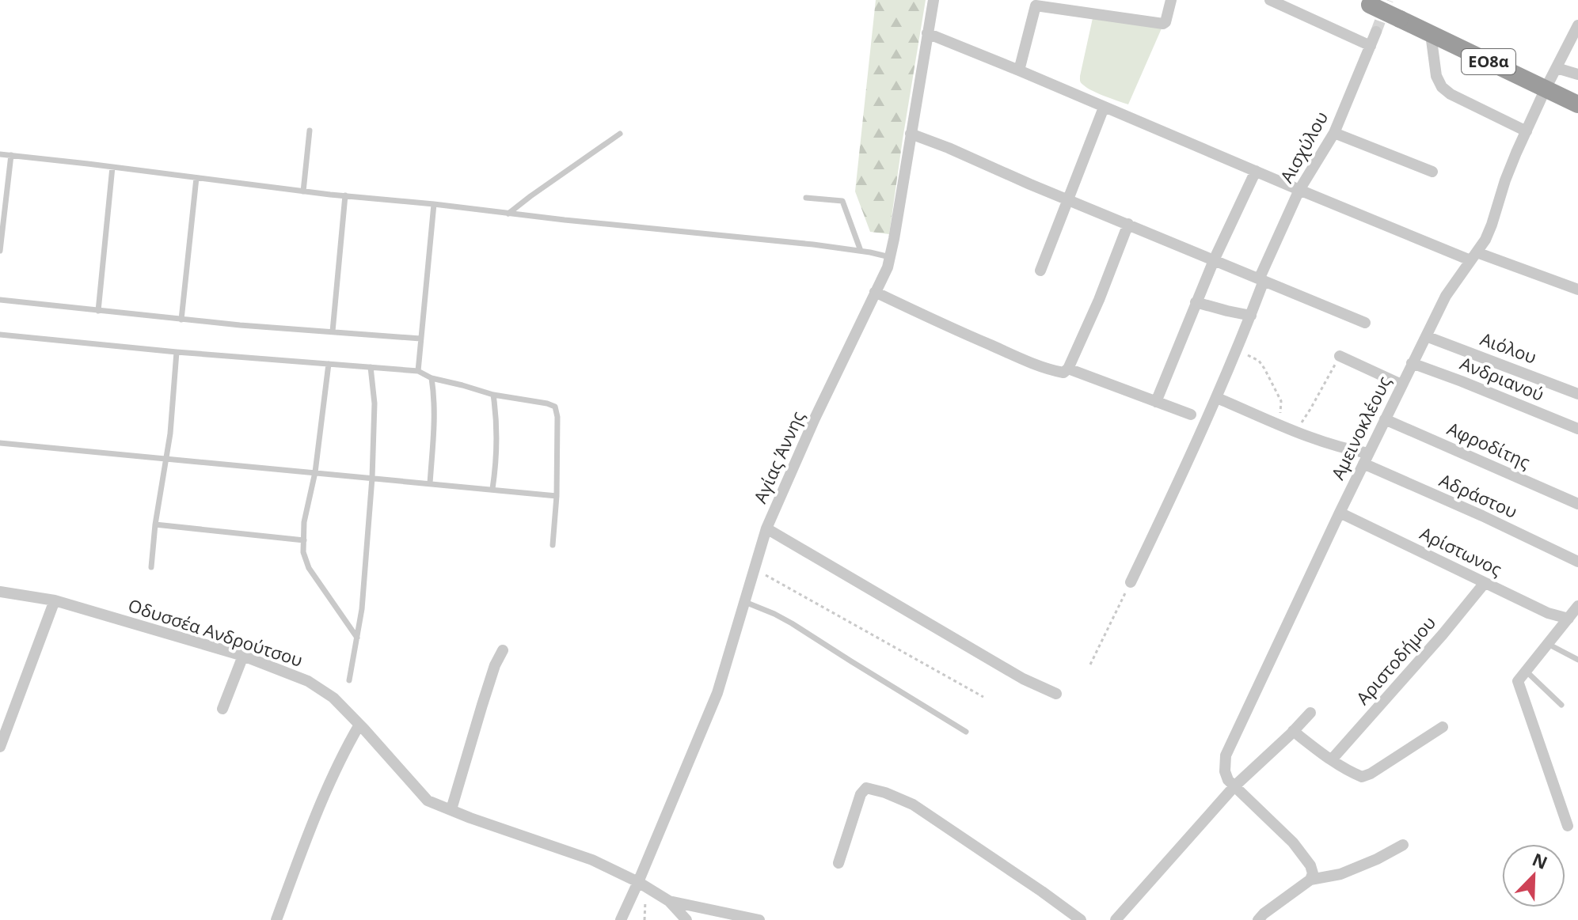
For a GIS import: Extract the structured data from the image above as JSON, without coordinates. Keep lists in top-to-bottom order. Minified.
{"streets":{"highway":["ΕΟ8α"],"street":["Αισχύλου","Αιόλου","Ανδριανού","Αμεινοκλέους","Αφροδίτης","Αγίας Άννης","Αδράστου","Αρίστωνος","Οδυσσέα Ανδρούτσου","Αριστοδήμου"]},"crossings":[["ΕΟ8α","Αμεινοκλέους"],["Αισχύλου","Αδράστου"],["Αιόλου","Αμεινοκλέους"],["Ανδριανού","Αμεινοκλέους"],["Αμεινοκλέους","Αφροδίτης"],["Αμεινοκλέους","Αδράστου"],["Αμεινοκλέους","Αρίστωνος"],["Αγίας Άννης","Οδυσσέα Ανδρούτσου"],["Αρίστωνος","Αριστοδήμου"]],"north":"top right"}
